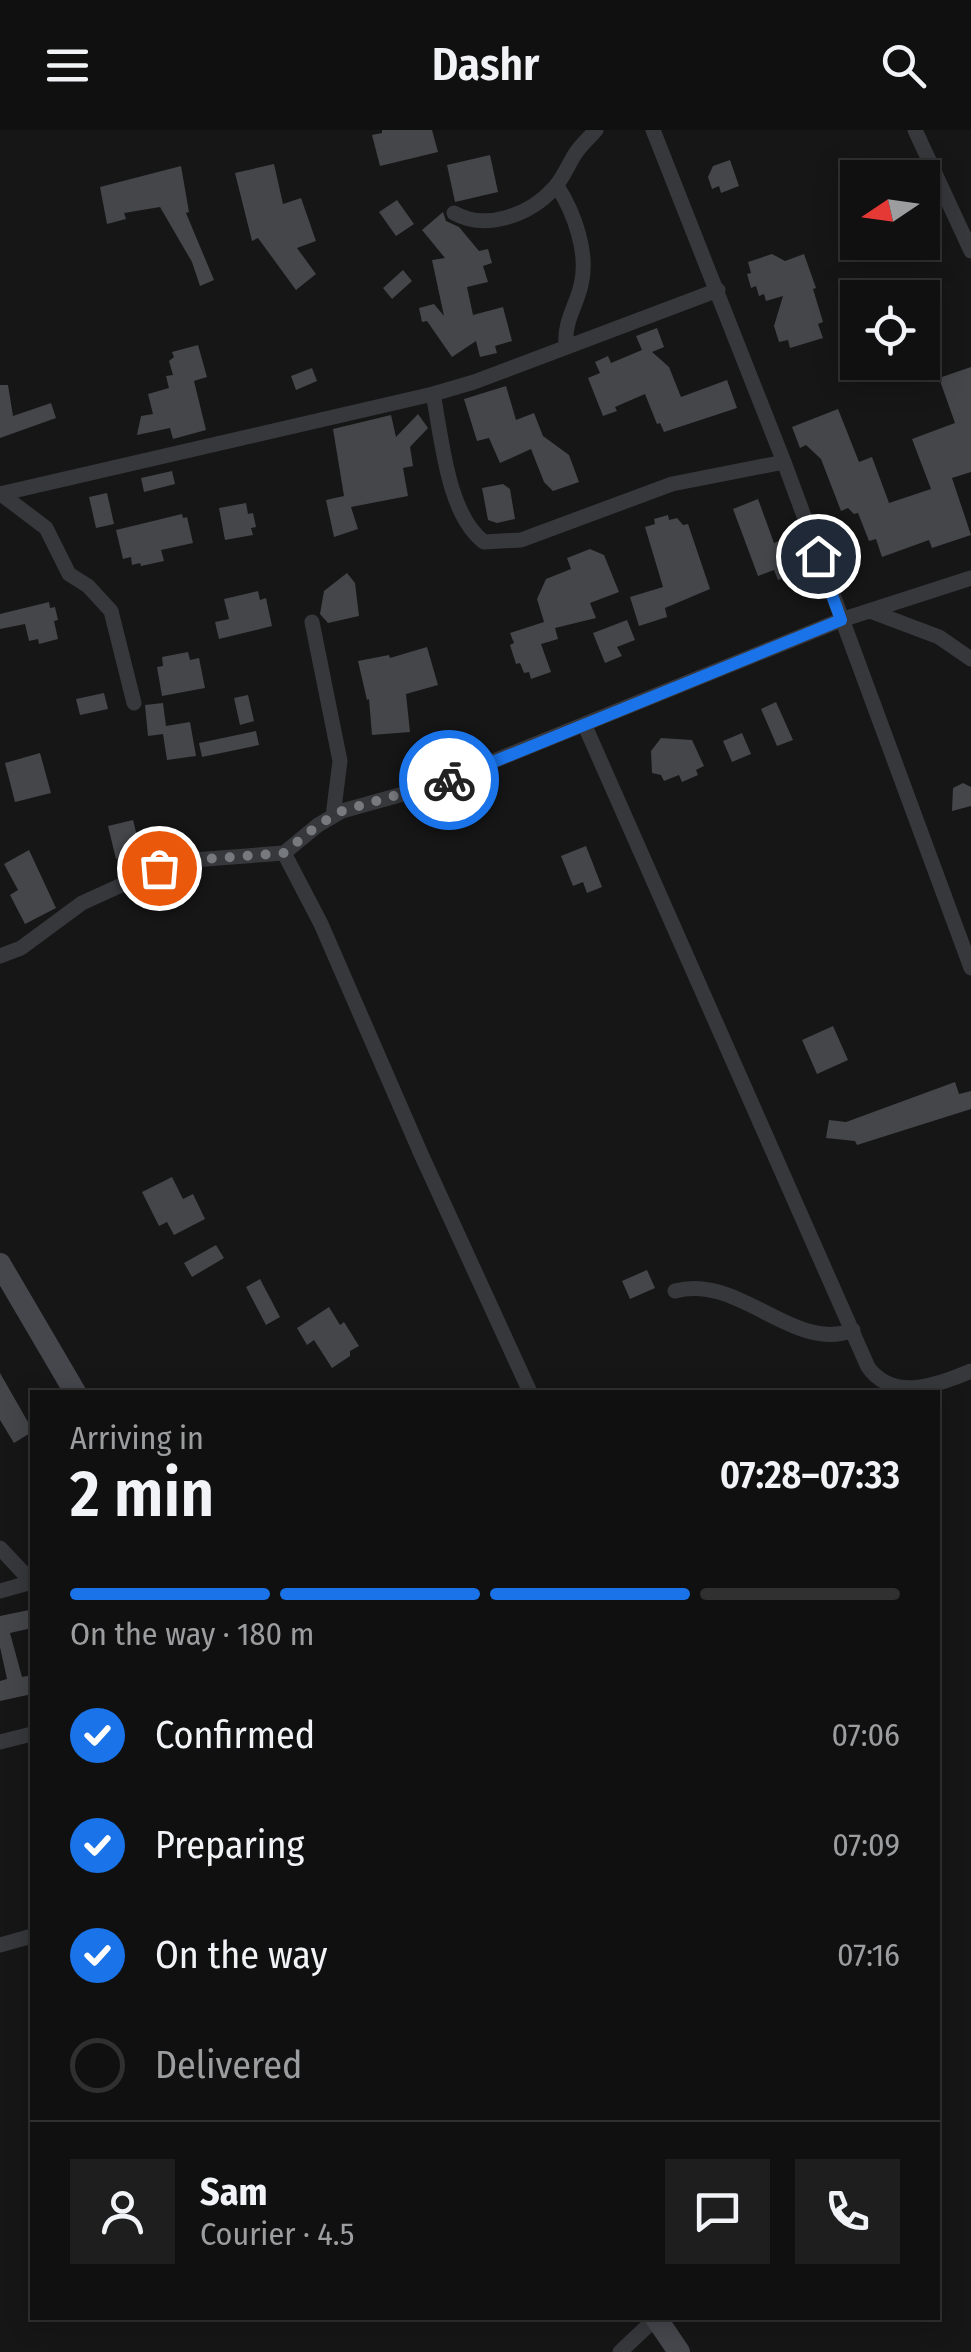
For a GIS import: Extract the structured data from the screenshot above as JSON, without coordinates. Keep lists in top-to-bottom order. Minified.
{"north":"left","page":{"header":"Dashr","heading":["2 min","Arriving in","07:28–07:33"],"panel":["Sam","Courier · 4.5"],"bar":"On the way · 180 m","list":[["Confirmed","07:06"],["Preparing","07:09"],["On the way","07:16"],"Delivered"]}}
